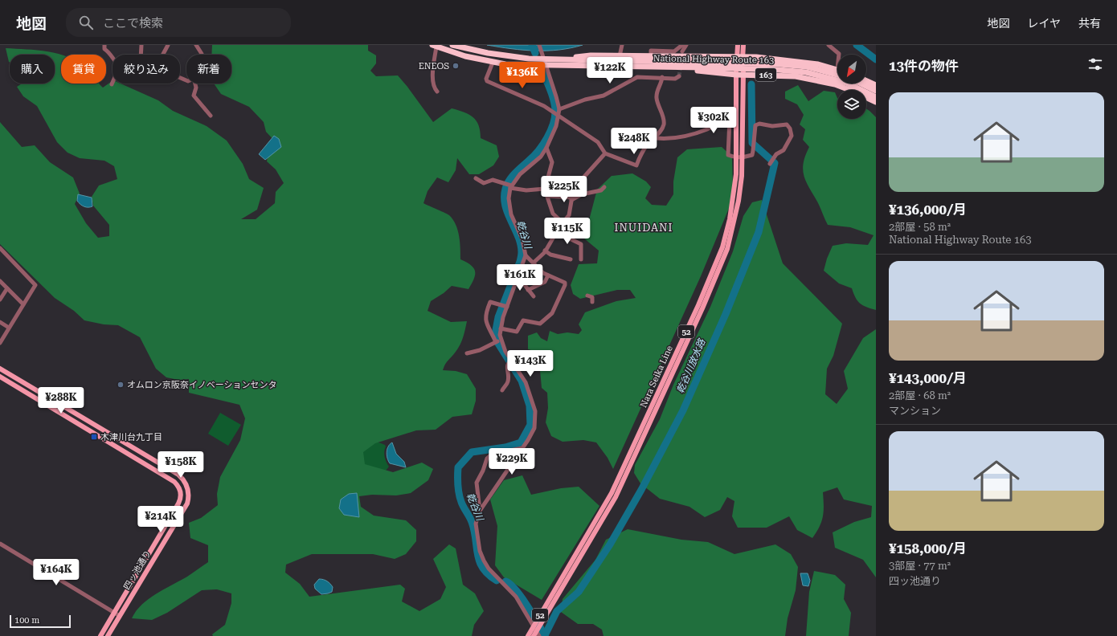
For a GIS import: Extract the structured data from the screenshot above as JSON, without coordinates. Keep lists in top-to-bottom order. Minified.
{"streets":{"highway":["National Highway Route 163","163"],"main road":["52","Nara Seika Line","四ッ池通り"]},"crossings":[["National Highway Route 163","163"],["163","Nara Seika Line"]],"districts":["INUIDANI"],"water":["乾谷川","乾谷川放水路"],"places":{"other":["ENEOS","オムロン京阪奈イノベーションセンタ"],"transit":["木津川台九丁目"]},"scale_bar":"100 m","north":"bottom left","page":{"header":"地図","search":"ここで検索","nav":["地図","レイヤ","共有"],"heading":"13件の物件","chip":["購入","賃貸","絞り込み","新着"],"price":["¥122K","¥136K","¥302K","¥248K","¥225K","¥115K","¥161K","¥143K","¥288K","¥229K","¥158K","¥214K","¥164K"],"list":[{"name":"¥136,000/月","note":"2部屋 · 58 m² · National Highway Route 163"},{"name":"¥143,000/月","note":"2部屋 · 68 m² · マンション"},{"name":"¥158,000/月","note":"3部屋 · 77 m² · 四ッ池通り"}],"scale":"100 m"}}
